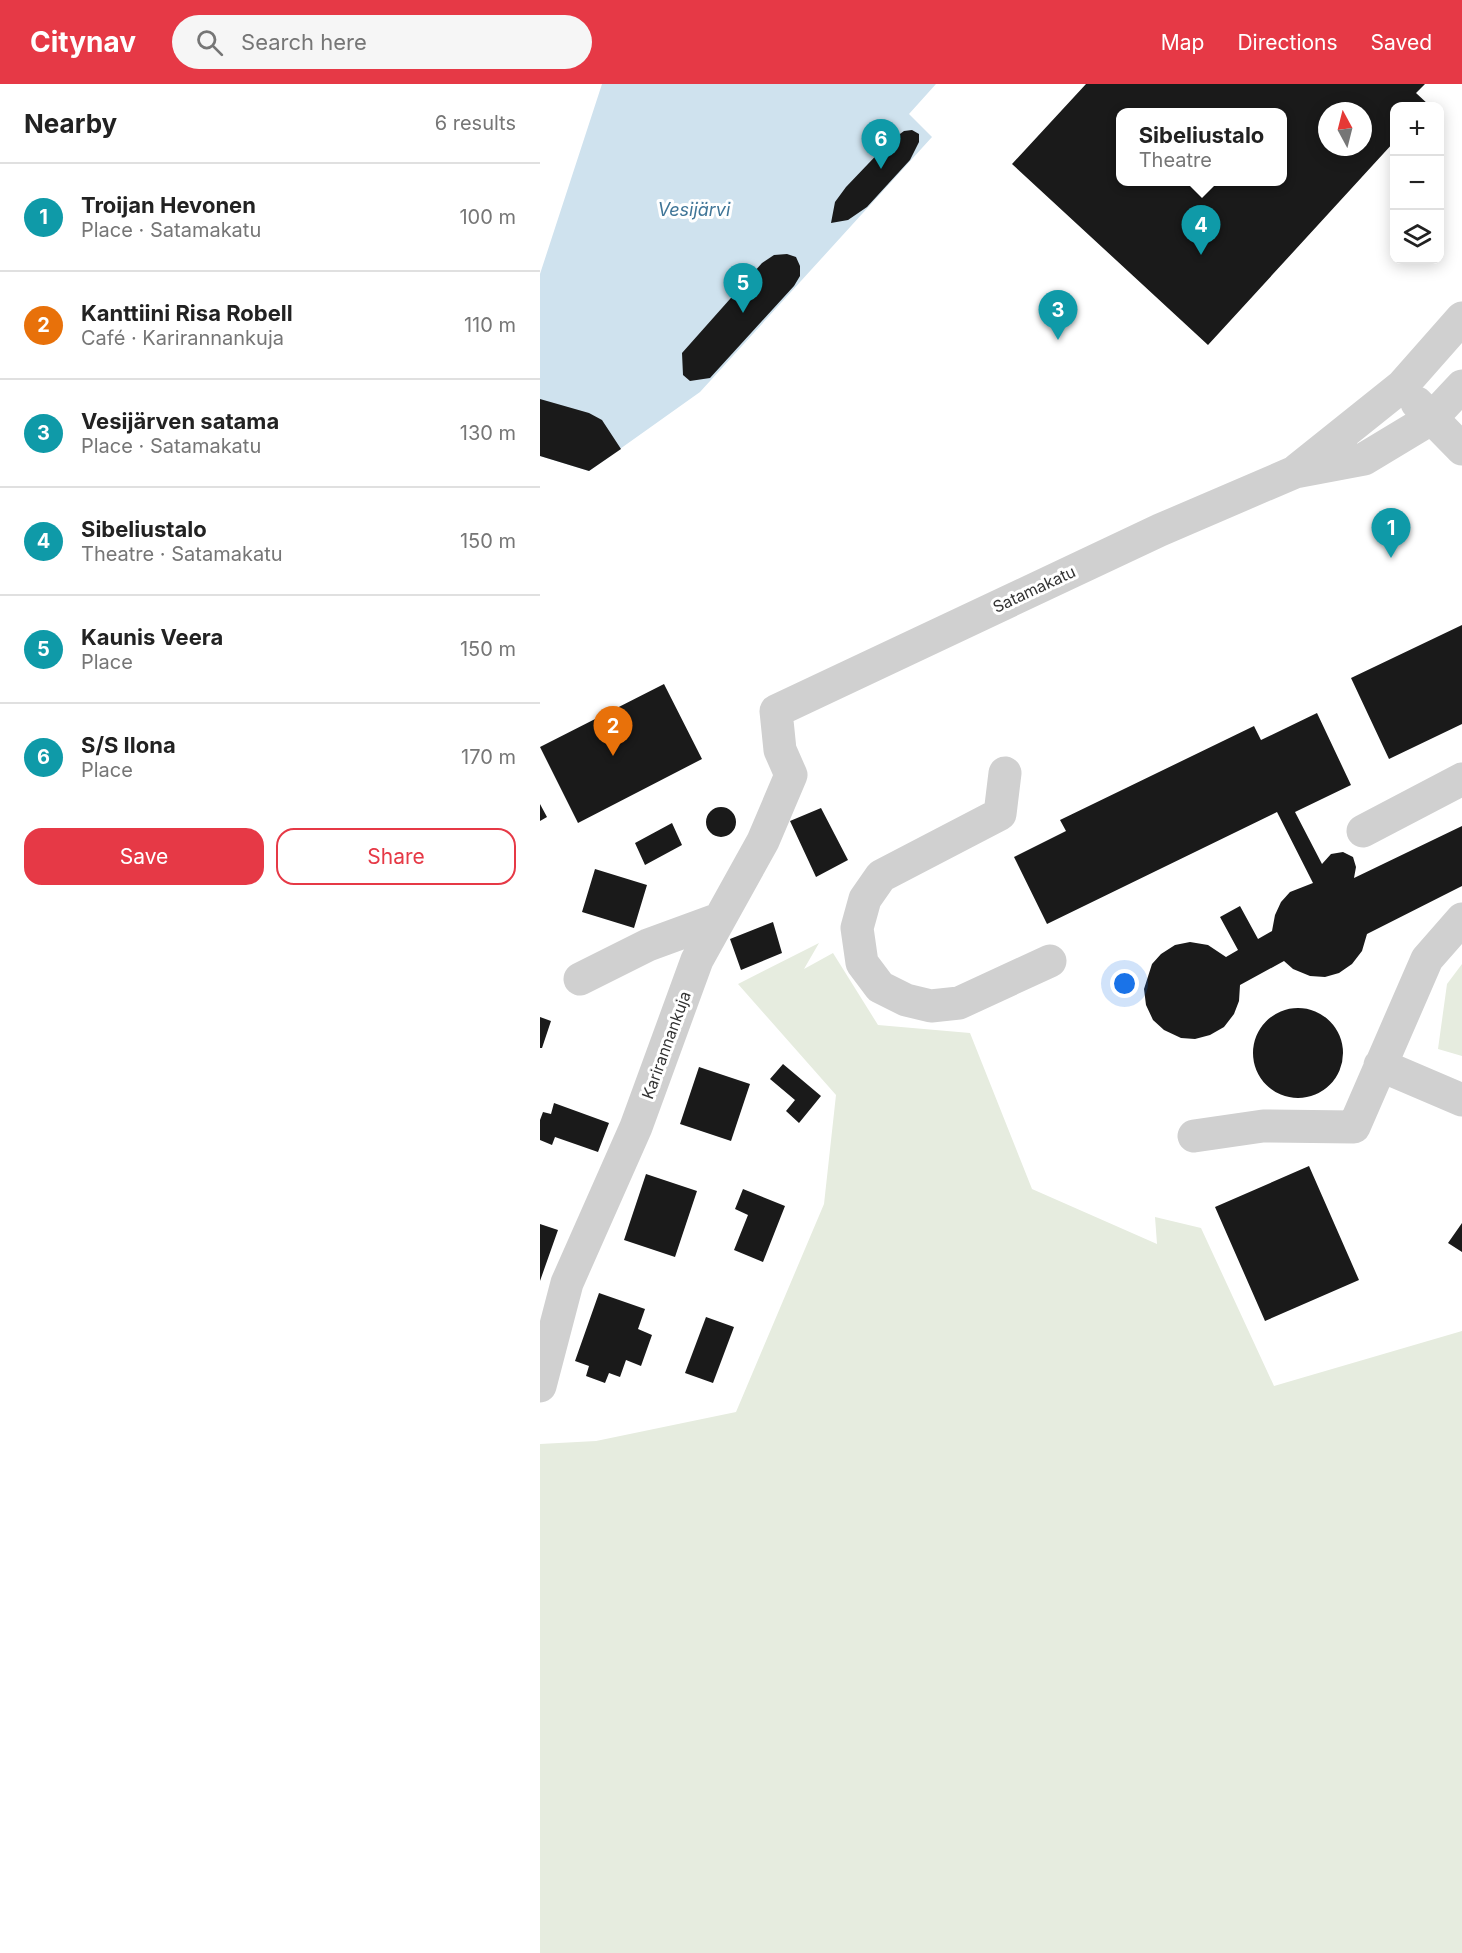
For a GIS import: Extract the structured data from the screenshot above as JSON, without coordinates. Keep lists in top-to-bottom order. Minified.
{"streets":{"street":["Satamakatu","Karirannankuja"]},"crossings":[["Satamakatu","Karirannankuja"]],"water":["Vesijärvi"],"north":"top","page":{"header":"Citynav","search":"Search here","nav":["Map","Directions","Saved"],"heading":["Nearby","6 results"],"map_buttons":["+","−"],"popup":["Sibeliustalo","Theatre"],"pins":["6","4","5","3","1","2"],"list":[{"mark":"1","name":"Troijan Hevonen","note":"Place · Satamakatu","value":"100 m"},{"mark":"2","name":"Kanttiini Risa Robell","note":"Café · Karirannankuja","value":"110 m"},{"mark":"3","name":"Vesijärven satama","note":"Place · Satamakatu","value":"130 m"},{"mark":"4","name":"Sibeliustalo","note":"Theatre · Satamakatu","value":"150 m"},{"mark":"5","name":"Kaunis Veera","note":"Place","value":"150 m"},{"mark":"6","name":"S/S Ilona","note":"Place","value":"170 m"}],"buttons":["Save","Share"]}}
